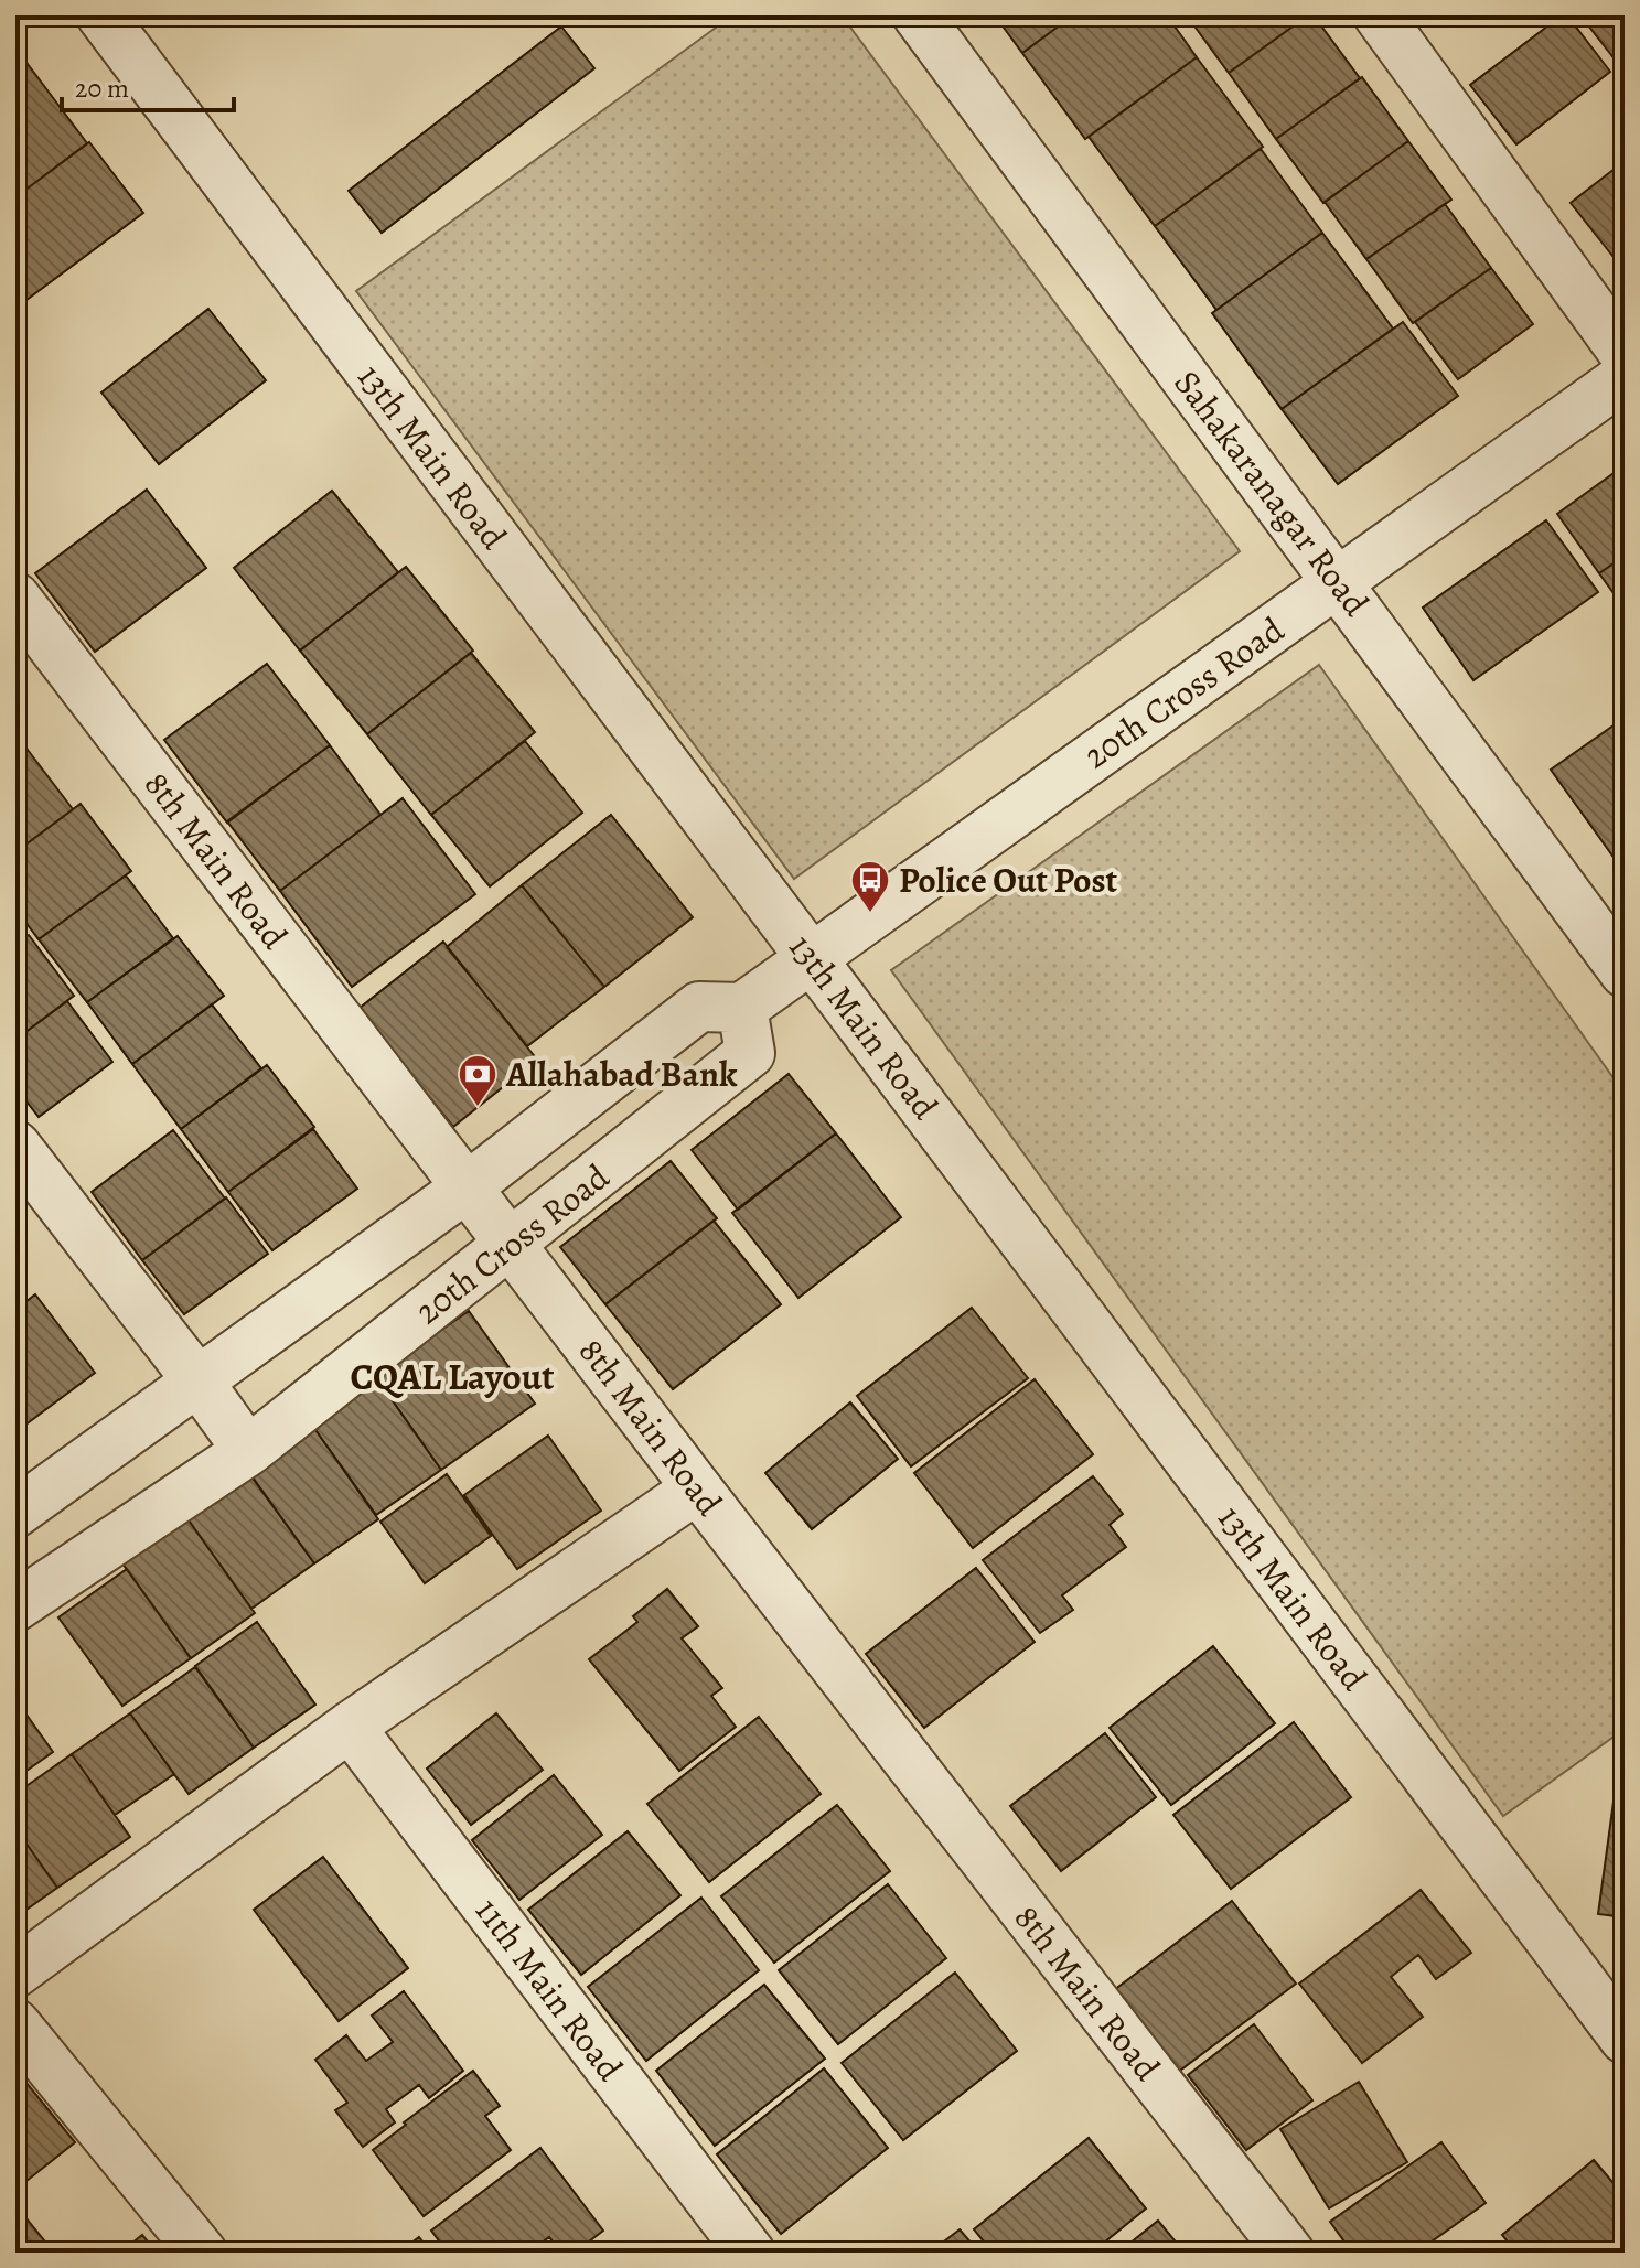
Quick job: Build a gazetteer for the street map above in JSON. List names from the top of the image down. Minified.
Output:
{"streets":{"street":["13th Main Road","Sahakaranagar Road","20th Cross Road","8th Main Road","11th Main Road"]},"crossings":[["13th Main Road","20th Cross Road"],["Sahakaranagar Road","20th Cross Road"],["20th Cross Road","8th Main Road"]],"districts":["CQAL Layout"],"places":{"bus stop":["Police Out Post"],"bank":["Allahabad Bank"]},"scale_bar":"20 m"}
